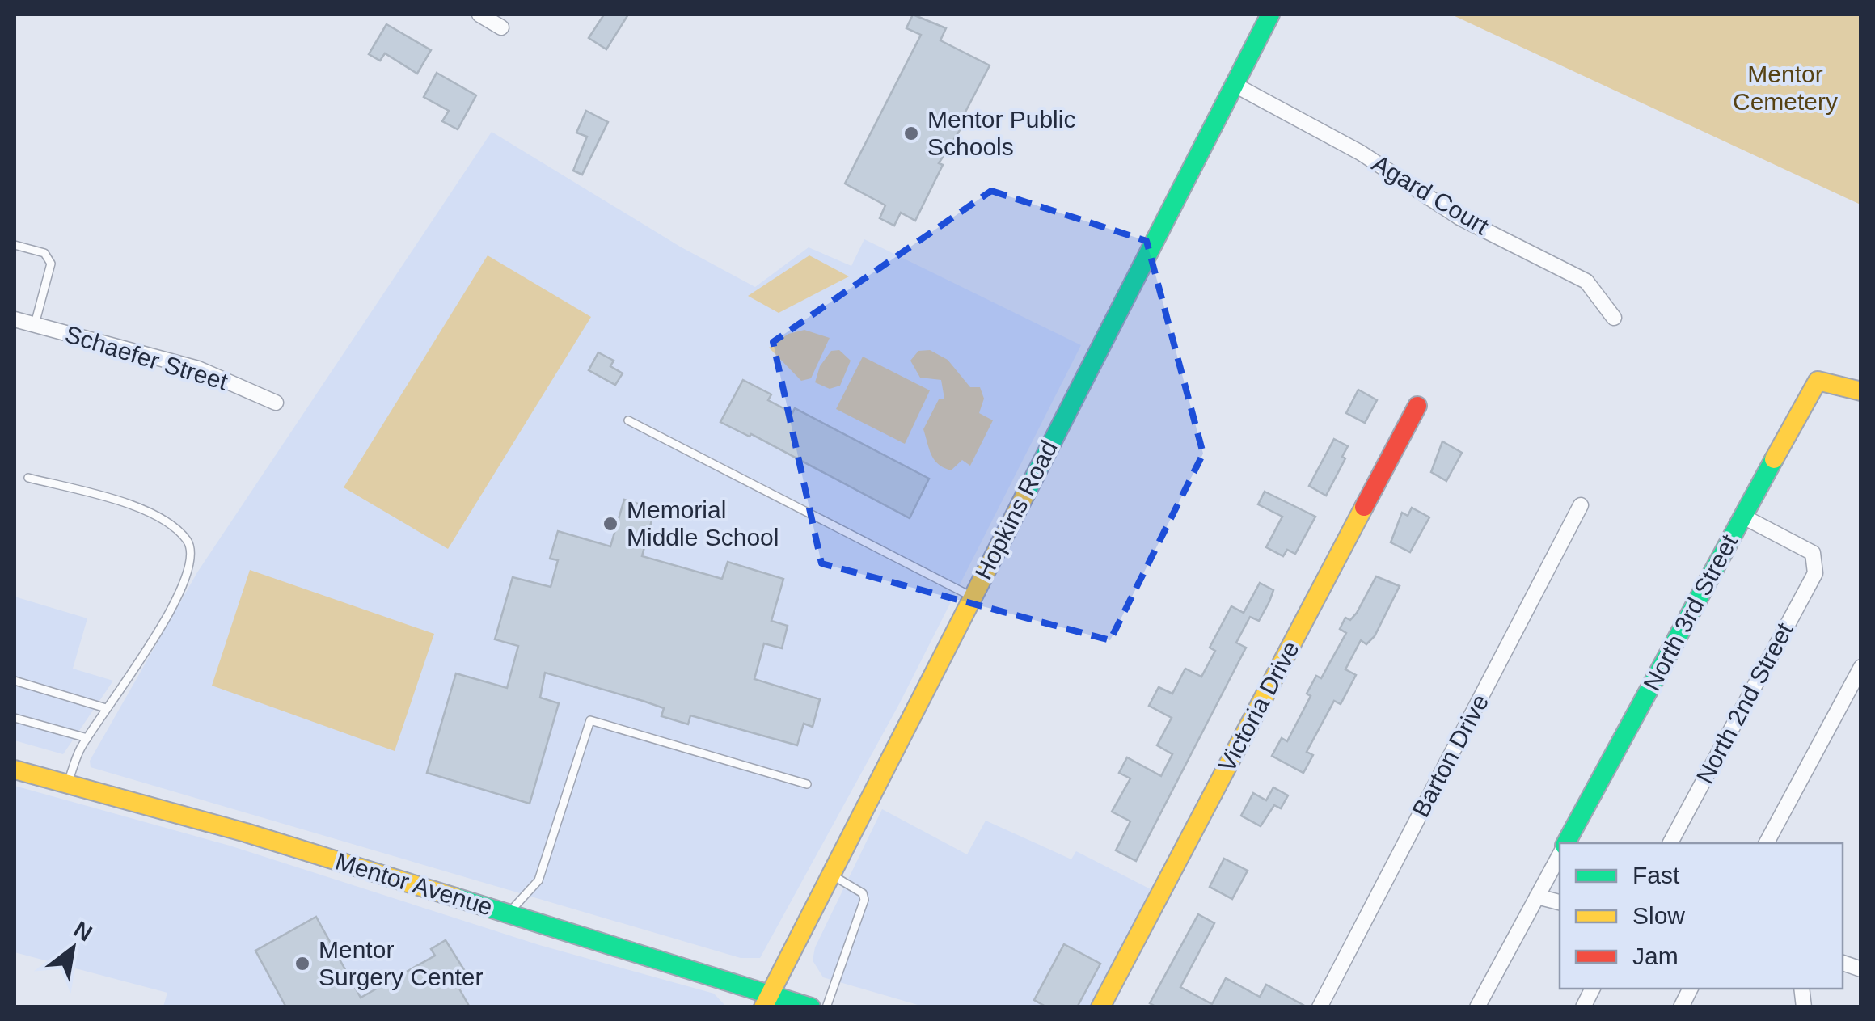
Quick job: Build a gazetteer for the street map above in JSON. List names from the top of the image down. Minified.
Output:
{"streets":{"street":["Agard Court","Schaefer Street","Hopkins Road","North 3rd Street","North 2nd Street","Victoria Drive","Barton Drive","Mentor Avenue"]},"crossings":[["Agard Court","Hopkins Road"],["Hopkins Road","Mentor Avenue"],["North 3rd Street","North 2nd Street"]],"parks":["Mentor Cemetery"],"places":["Mentor Public Schools","Memorial Middle School","Mentor Surgery Center"],"legend":["Fast","Slow","Jam"],"north":"top right"}
